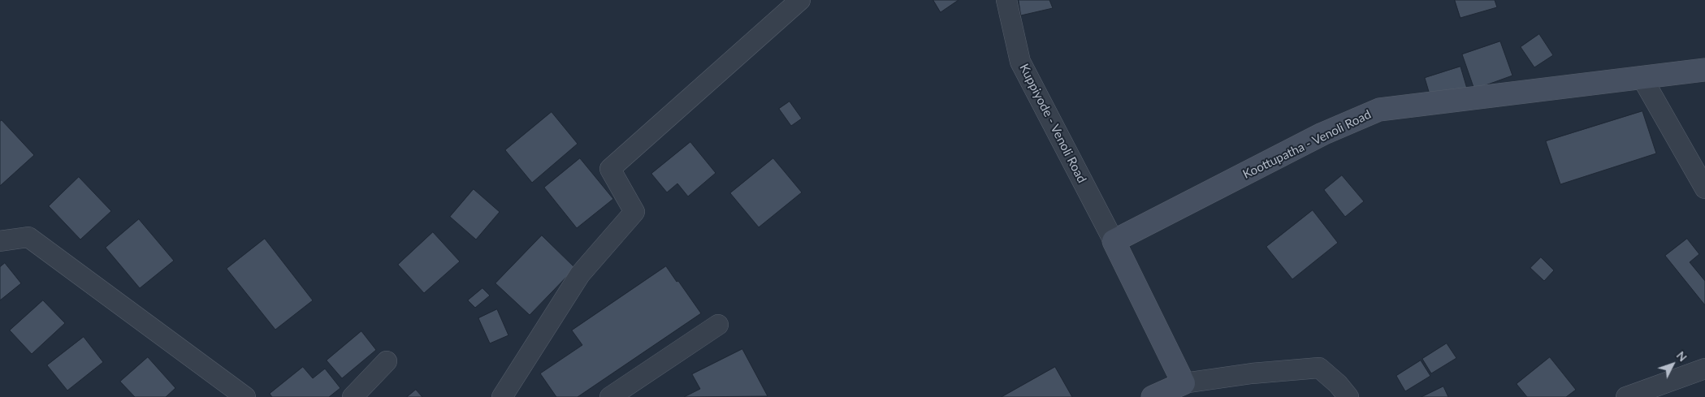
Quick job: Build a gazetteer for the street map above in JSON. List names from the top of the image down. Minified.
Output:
{"streets":{"street":["Kuppiyode - Venoli Road","Koottupatha - Venoli Road"]},"crossings":[["Kuppiyode - Venoli Road","Koottupatha - Venoli Road"]],"north":"top right"}
